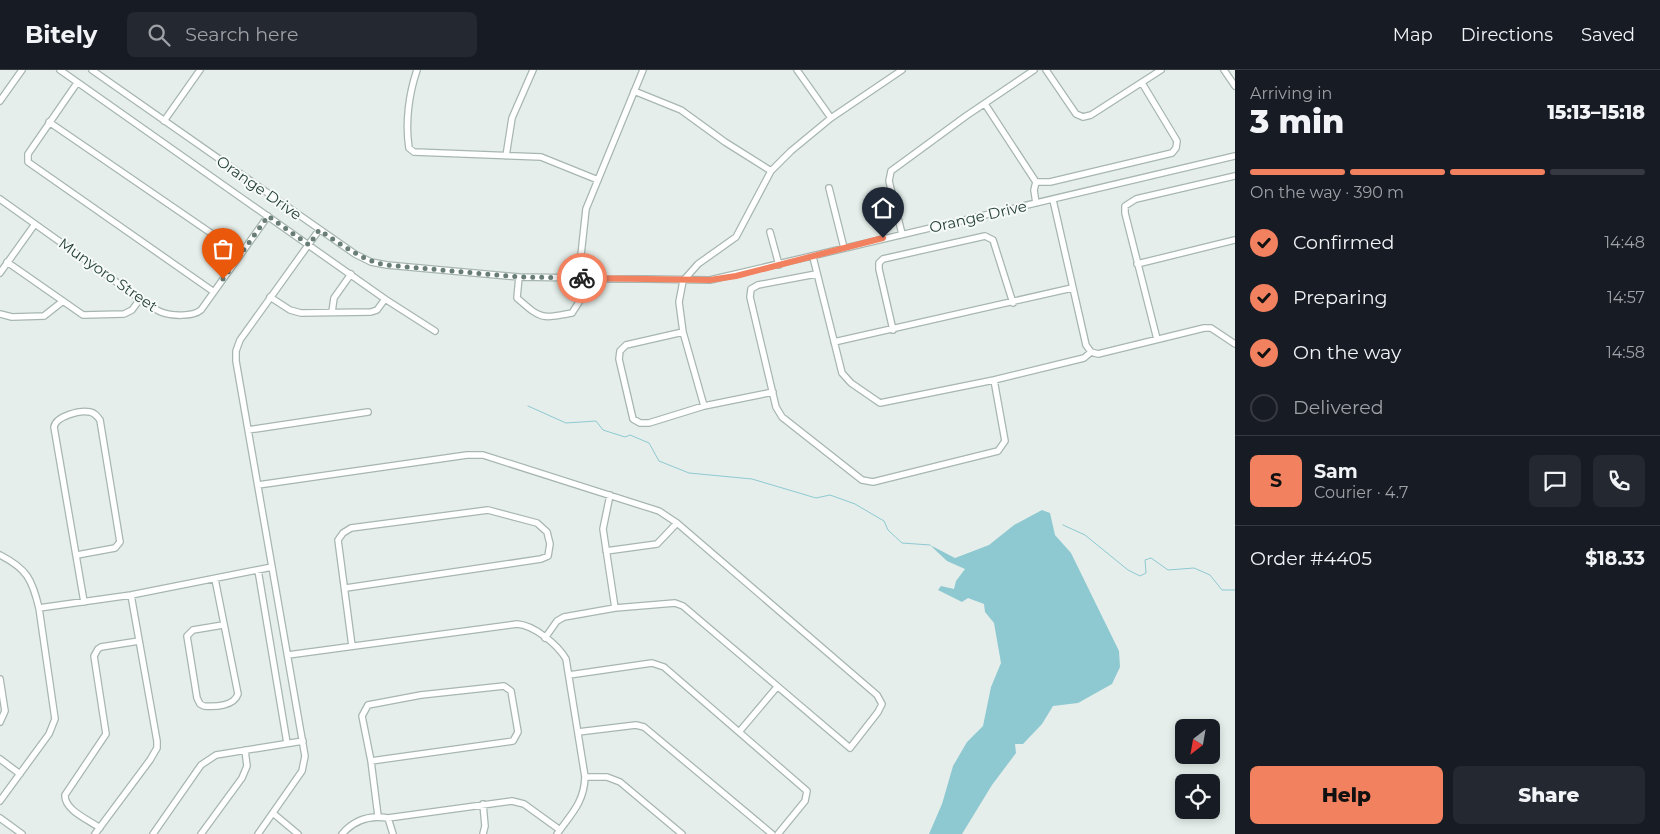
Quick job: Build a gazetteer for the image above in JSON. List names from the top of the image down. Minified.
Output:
{"streets":{"street":["Orange Drive","Munyoro Street"]},"north":"bottom left","page":{"header":"Bitely","search":"Search here","nav":["Map","Directions","Saved"],"heading":["3 min","Arriving in","15:13–15:18"],"panel":["Sam","Courier · 4.7","Order #4405","$18.33"],"bar":"On the way · 390 m","list":[["Confirmed","14:48"],["Preparing","14:57"],["On the way","14:58"],"Delivered"],"round":"S","buttons":["Help","Share"]}}
